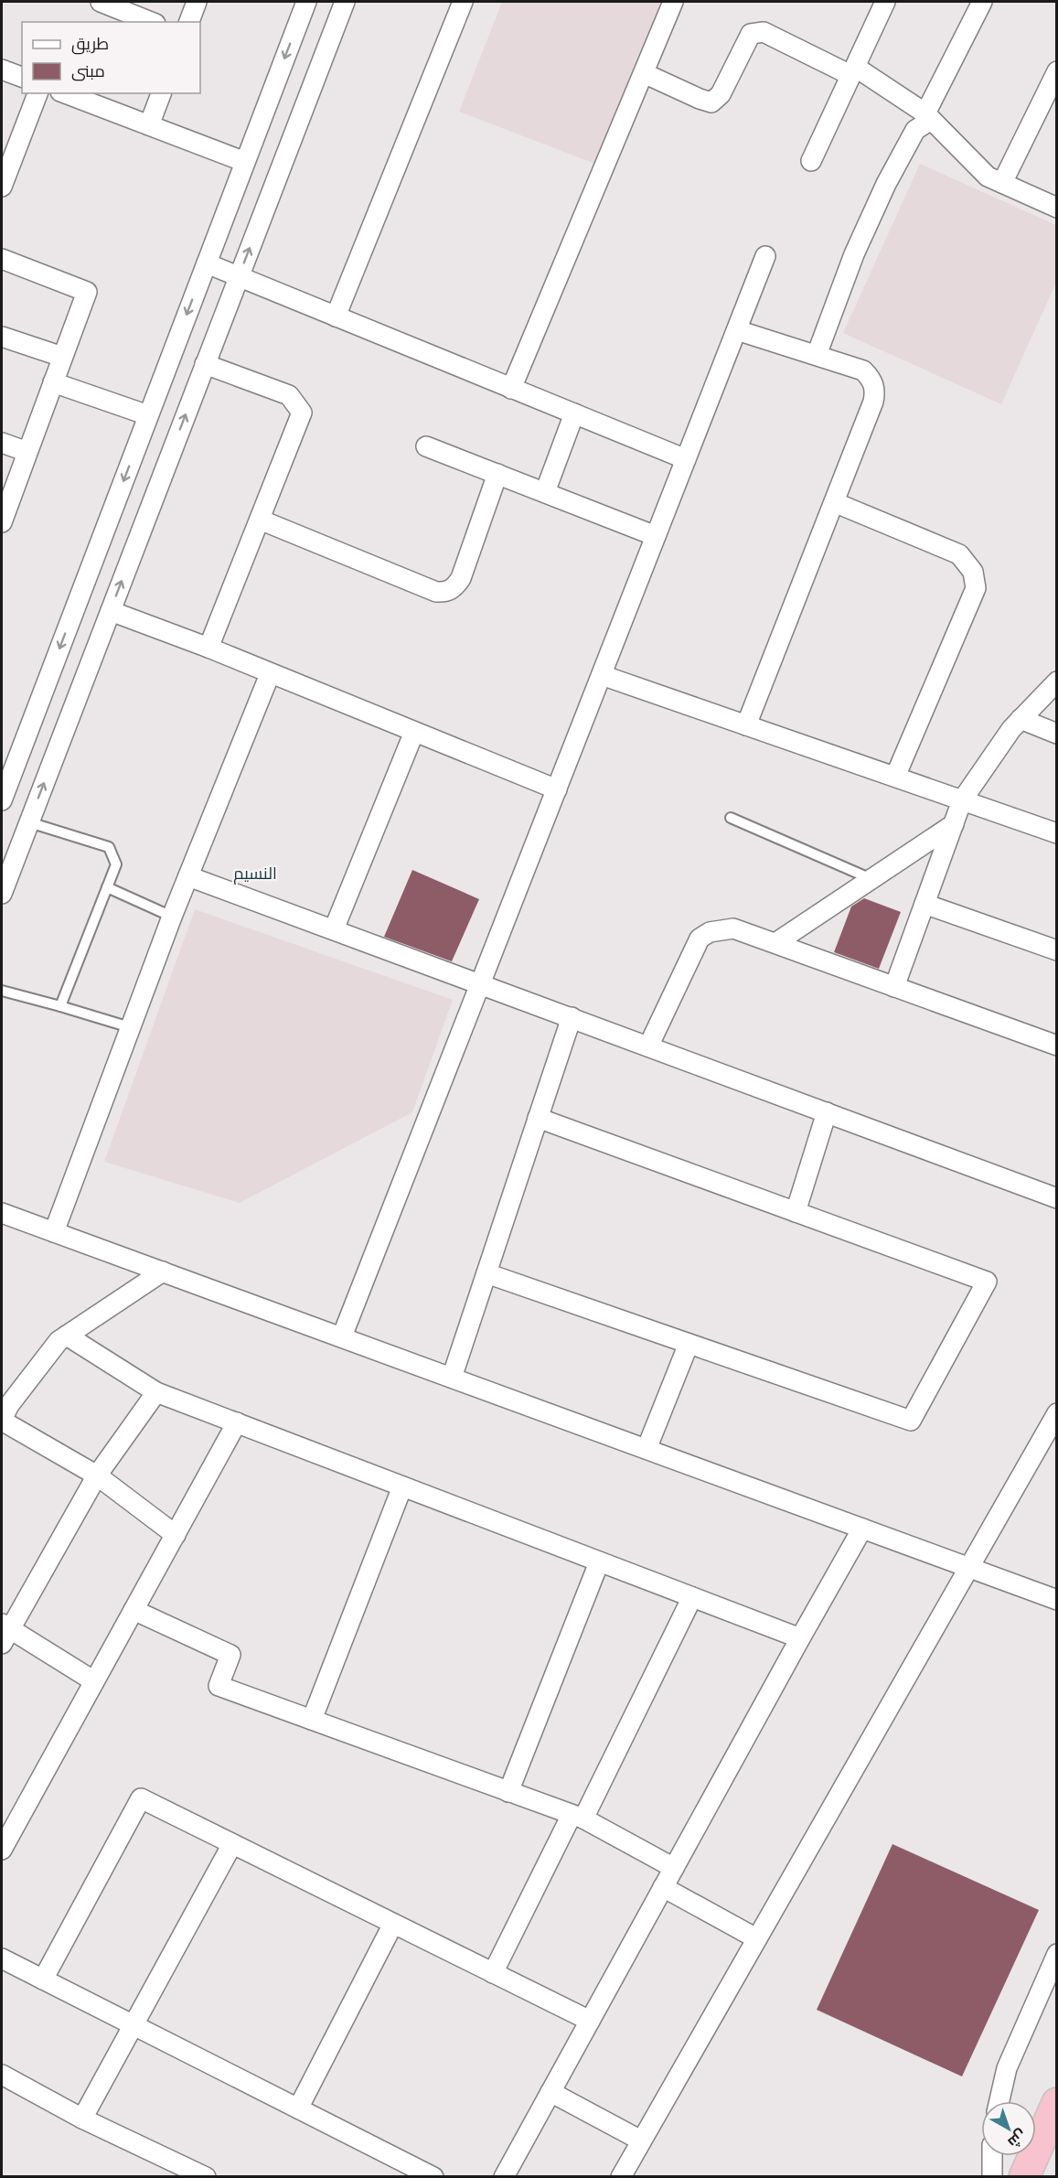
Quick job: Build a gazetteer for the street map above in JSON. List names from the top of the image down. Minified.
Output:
{"districts":["النسيم"],"legend":["طريق","مبنى"],"north":"bottom right"}
